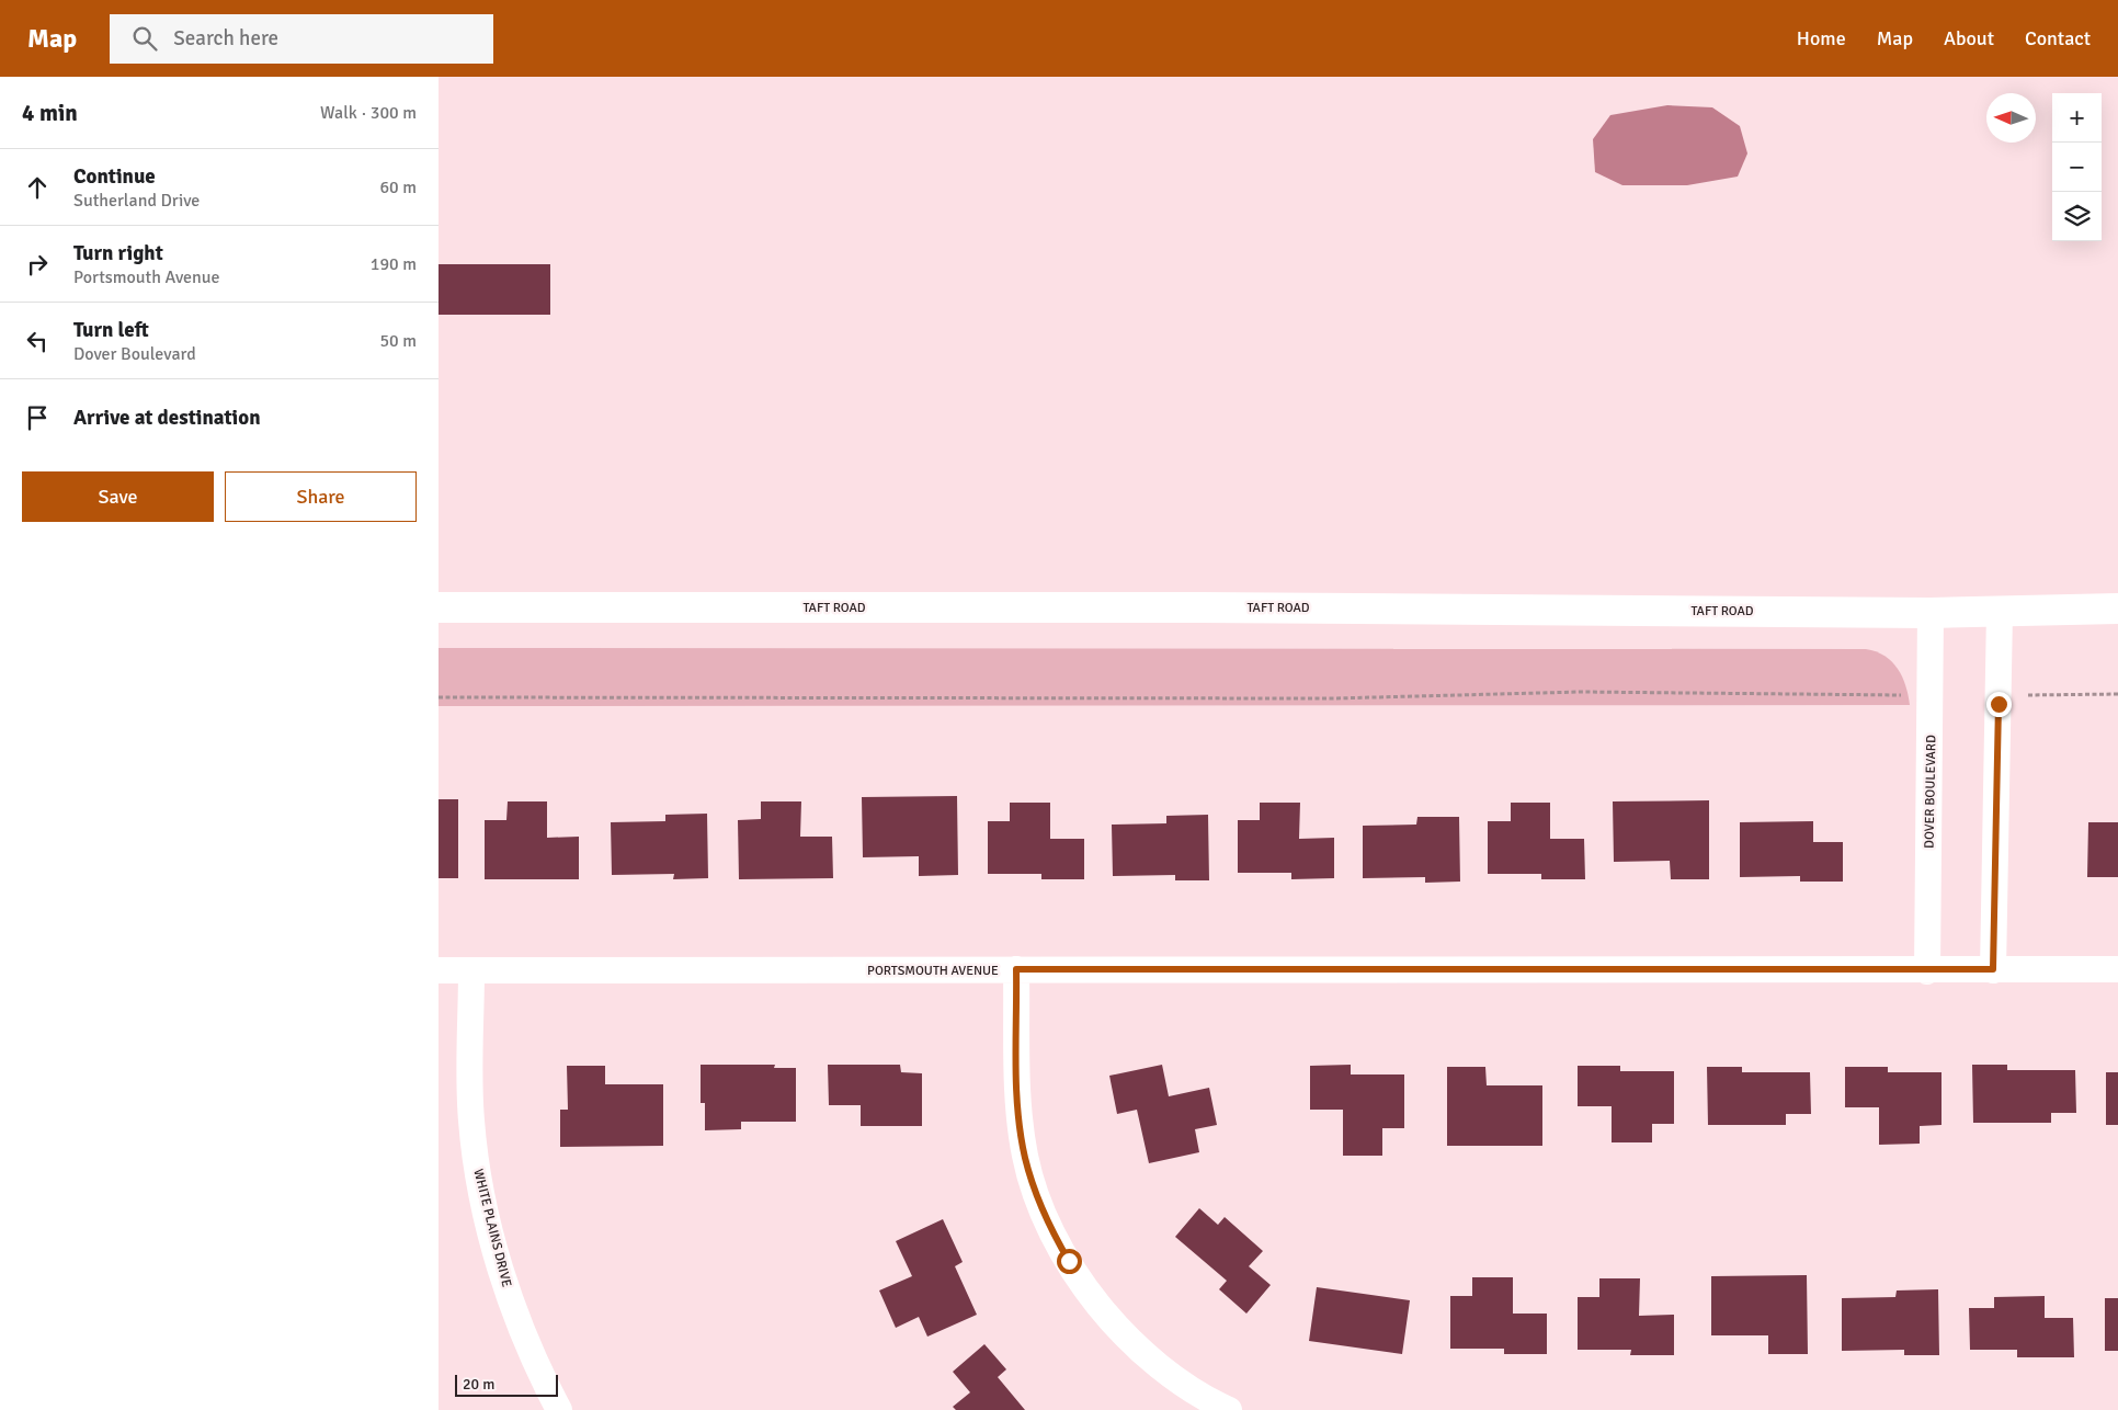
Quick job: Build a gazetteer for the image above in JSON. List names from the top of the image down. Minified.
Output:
{"streets":{"street":["TAFT ROAD","DOVER BOULEVARD","PORTSMOUTH AVENUE","WHITE PLAINS DRIVE"]},"crossings":[["TAFT ROAD","DOVER BOULEVARD"],["DOVER BOULEVARD","PORTSMOUTH AVENUE"],["PORTSMOUTH AVENUE","WHITE PLAINS DRIVE"]],"scale_bar":"20 m","north":"left","page":{"header":"Map","search":"Search here","nav":["Home","Map","About","Contact"],"heading":["4 min","Walk · 300 m"],"map_buttons":["+","−"],"list":[["Continue","Sutherland Drive","60 m"],["Turn right","Portsmouth Avenue","190 m"],["Turn left","Dover Boulevard","50 m"],"Arrive at destination"],"buttons":["Save","Share"],"scale":"20 m"}}
